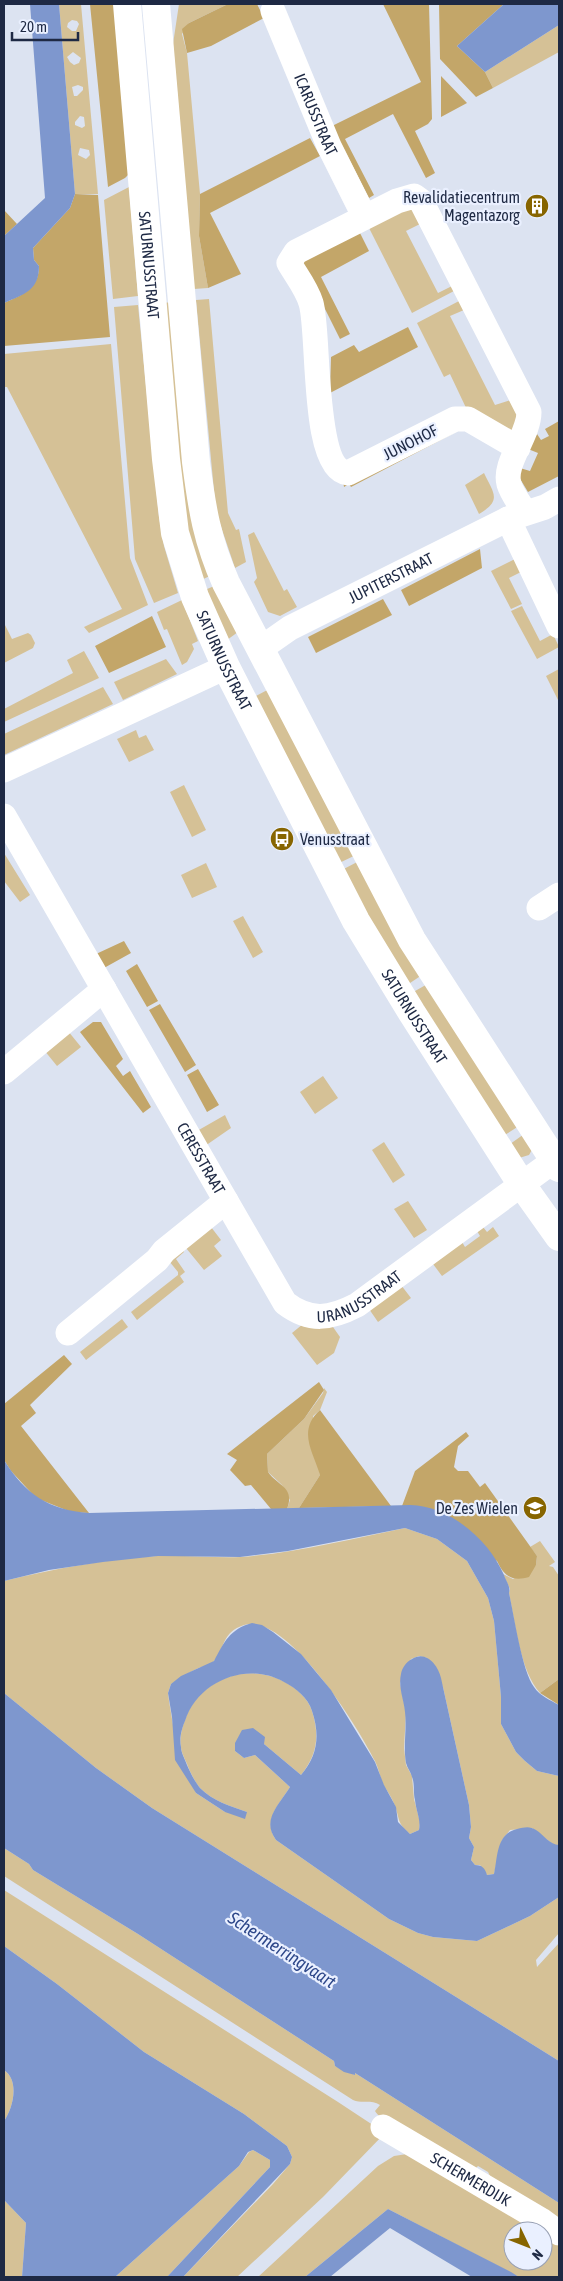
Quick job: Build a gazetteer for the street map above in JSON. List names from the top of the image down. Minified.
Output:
{"streets":{"street":["ICARUSSTRAAT","SATURNUSSTRAAT","JUNOHOF","JUPITERSTRAAT","CERESSTRAAT","URANUSSTRAAT","SCHERMERDIJK"]},"crossings":[["ICARUSSTRAAT","JUNOHOF"],["SATURNUSSTRAAT","JUPITERSTRAAT"],["SATURNUSSTRAAT","URANUSSTRAAT"],["CERESSTRAAT","URANUSSTRAAT"]],"water":["Schermerringvaart"],"places":{"building":["Revalidatiecentrum Magentazorg"],"bus stop":["Venusstraat"],"school or university":["De Zes Wielen"]},"scale_bar":"20 m","north":"bottom right"}
